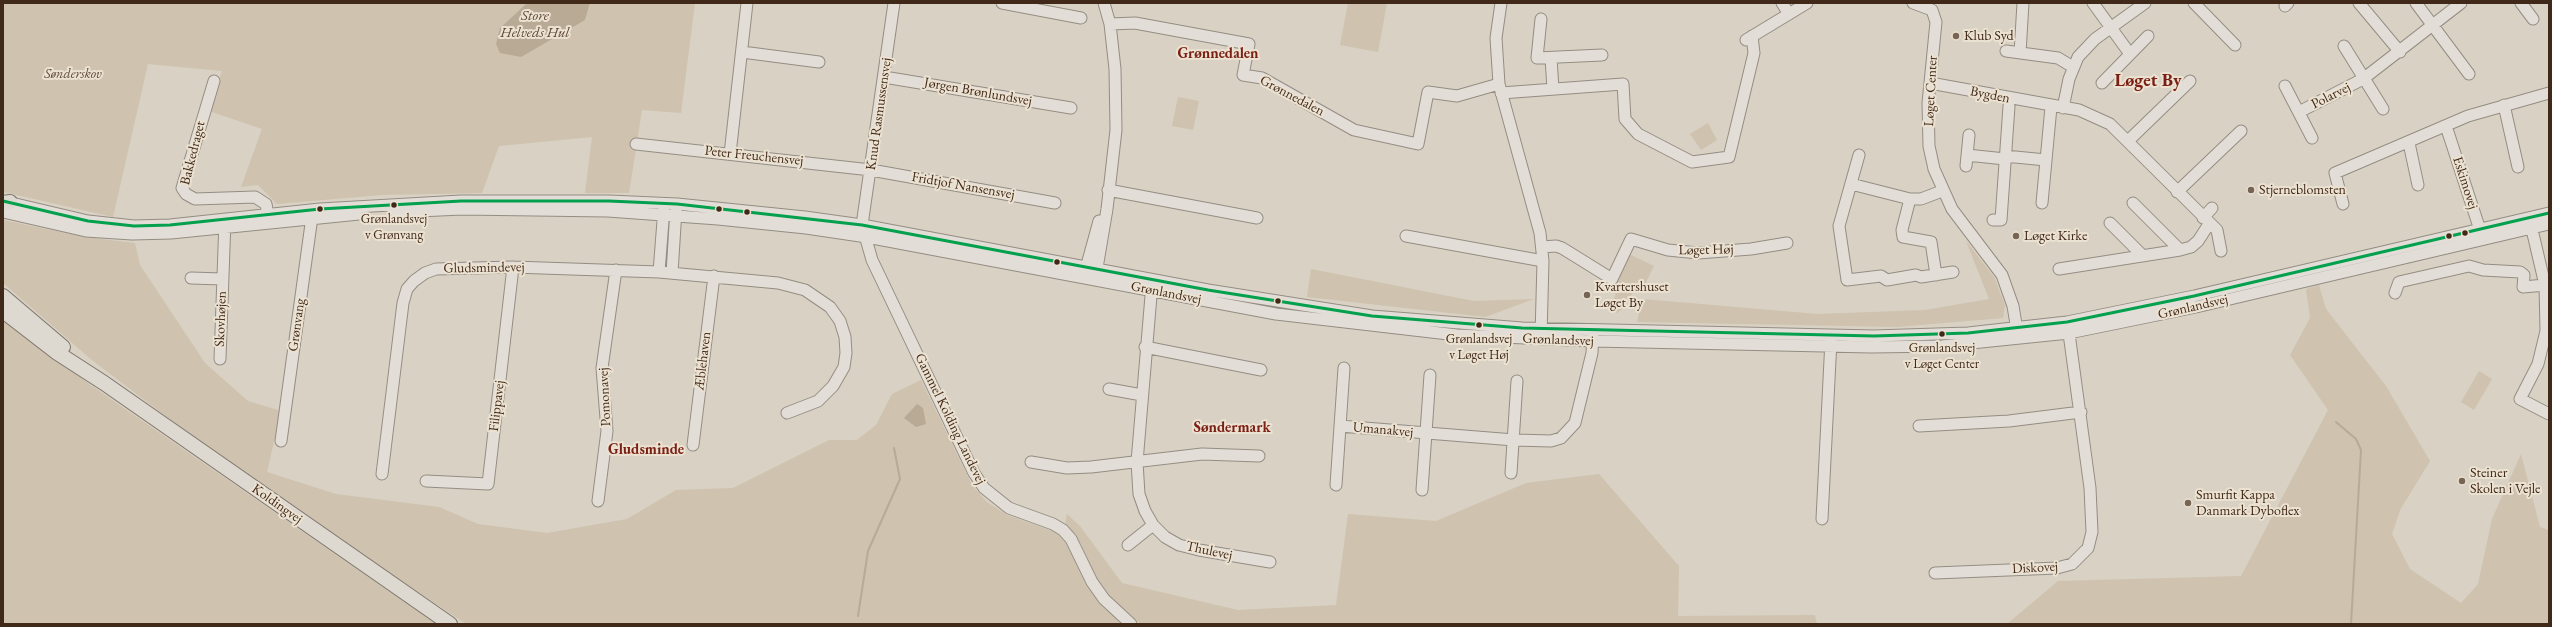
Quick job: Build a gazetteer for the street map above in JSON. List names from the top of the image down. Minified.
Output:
{"streets":{"main road":["Koldingvej"],"street":["Løget Center","Jørgen Brønlundsvej","Bygden","Grønnedalen","Polarvej","Knud Rasmussensvej","Bakkedraget","Peter Freuchensvej","Eskimovej","Fridtjof Nansensvej","Løget Høj","Gludsmindevej","Grønlandsvej","Skovhøjen","Grønvang","Æblehaven","Pomonavej","Filippavej","Gammel Kolding Landevej","Umanakvej","Thulevej","Diskovej"]},"crossings":[["Løget Center","Bygden"],["Løget Center","Grønlandsvej"],["Jørgen Brønlundsvej","Knud Rasmussensvej"],["Knud Rasmussensvej","Peter Freuchensvej"],["Knud Rasmussensvej","Fridtjof Nansensvej"],["Knud Rasmussensvej","Grønlandsvej"],["Knud Rasmussensvej","Gammel Kolding Landevej"],["Bakkedraget","Grønlandsvej"],["Peter Freuchensvej","Fridtjof Nansensvej"],["Eskimovej","Grønlandsvej"],["Gludsmindevej","Æblehaven"],["Gludsmindevej","Pomonavej"],["Gludsmindevej","Filippavej"],["Grønlandsvej","Skovhøjen"],["Grønlandsvej","Grønvang"],["Grønlandsvej","Gammel Kolding Landevej"],["Grønlandsvej","Umanakvej"],["Grønlandsvej","Thulevej"],["Grønlandsvej","Diskovej"]],"districts":["Grønnedalen","Løget By","Søndermark","Gludsminde"],"water":["Store Helveds Hul"],"parks":["Sønderskov"],"places":["Klub Syd","Stjerneblomsten","Grønlandsvej v Grønvang","Løget Kirke","Kvartershuset Løget By","Grønlandsvej v Løget Høj","Grønlandsvej v Løget Center","Steiner Skolen i Vejle","Smurfit Kappa Danmark Dyboflex"]}
